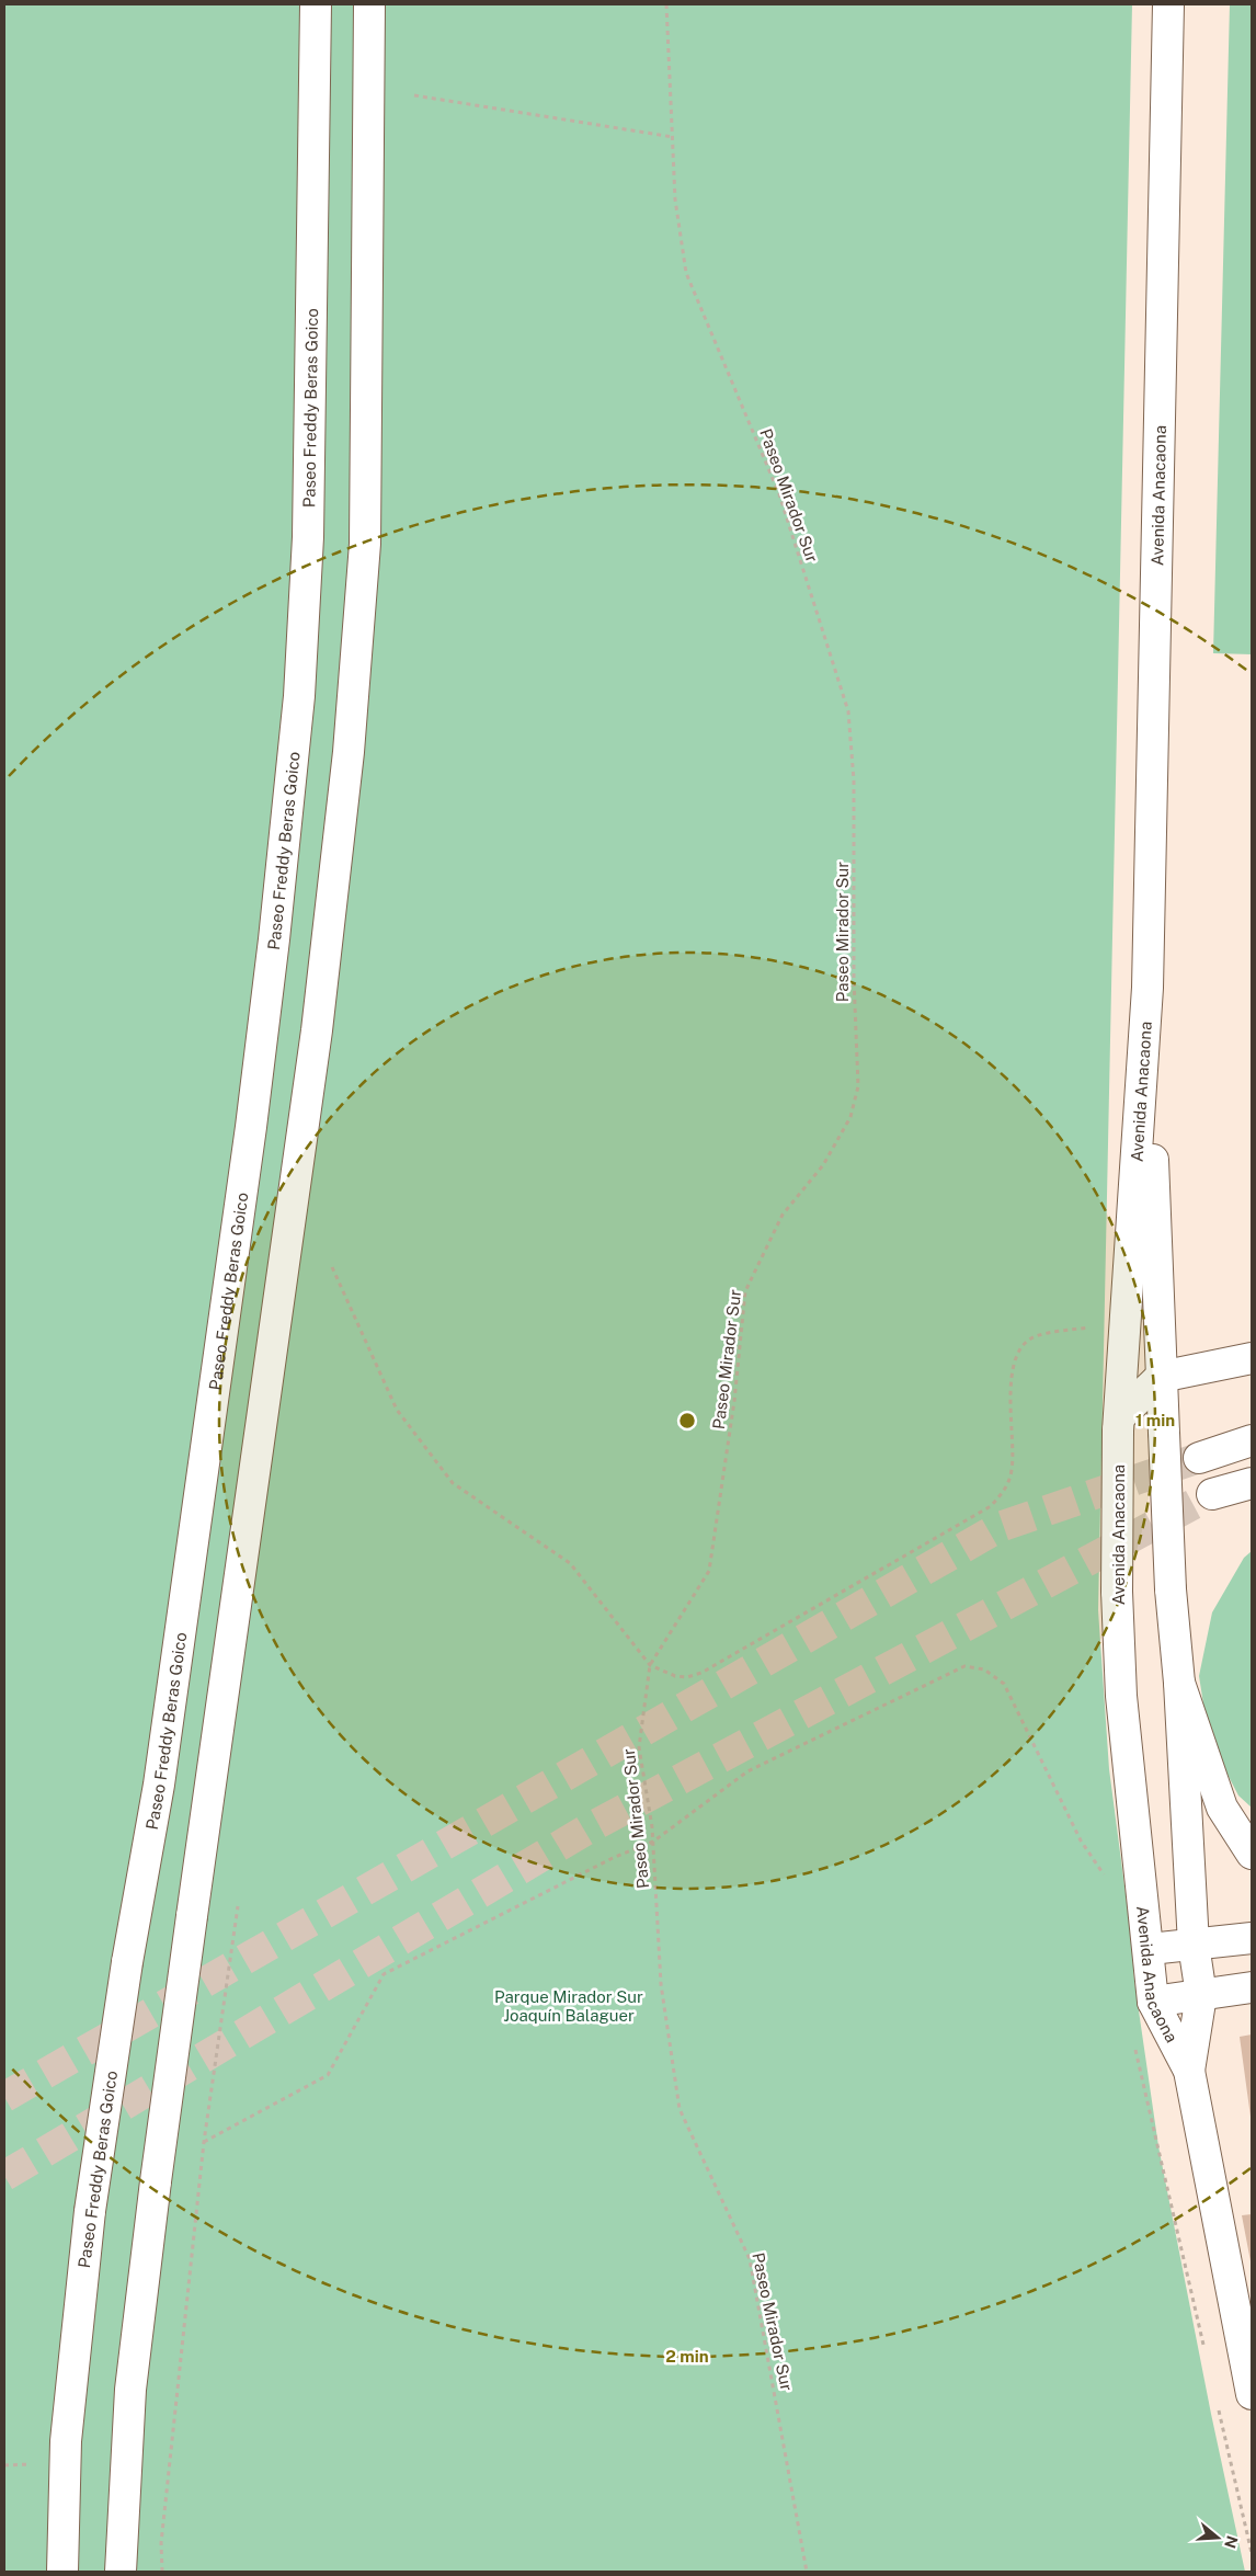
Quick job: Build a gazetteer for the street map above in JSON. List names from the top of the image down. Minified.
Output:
{"streets":{"street":["Paseo Freddy Beras Goico","Avenida Anacaona"],"path":["Paseo Mirador Sur"]},"parks":["Parque Mirador Sur Joaquín Balaguer"],"north":"right","rings":["1 min","2 min"]}
